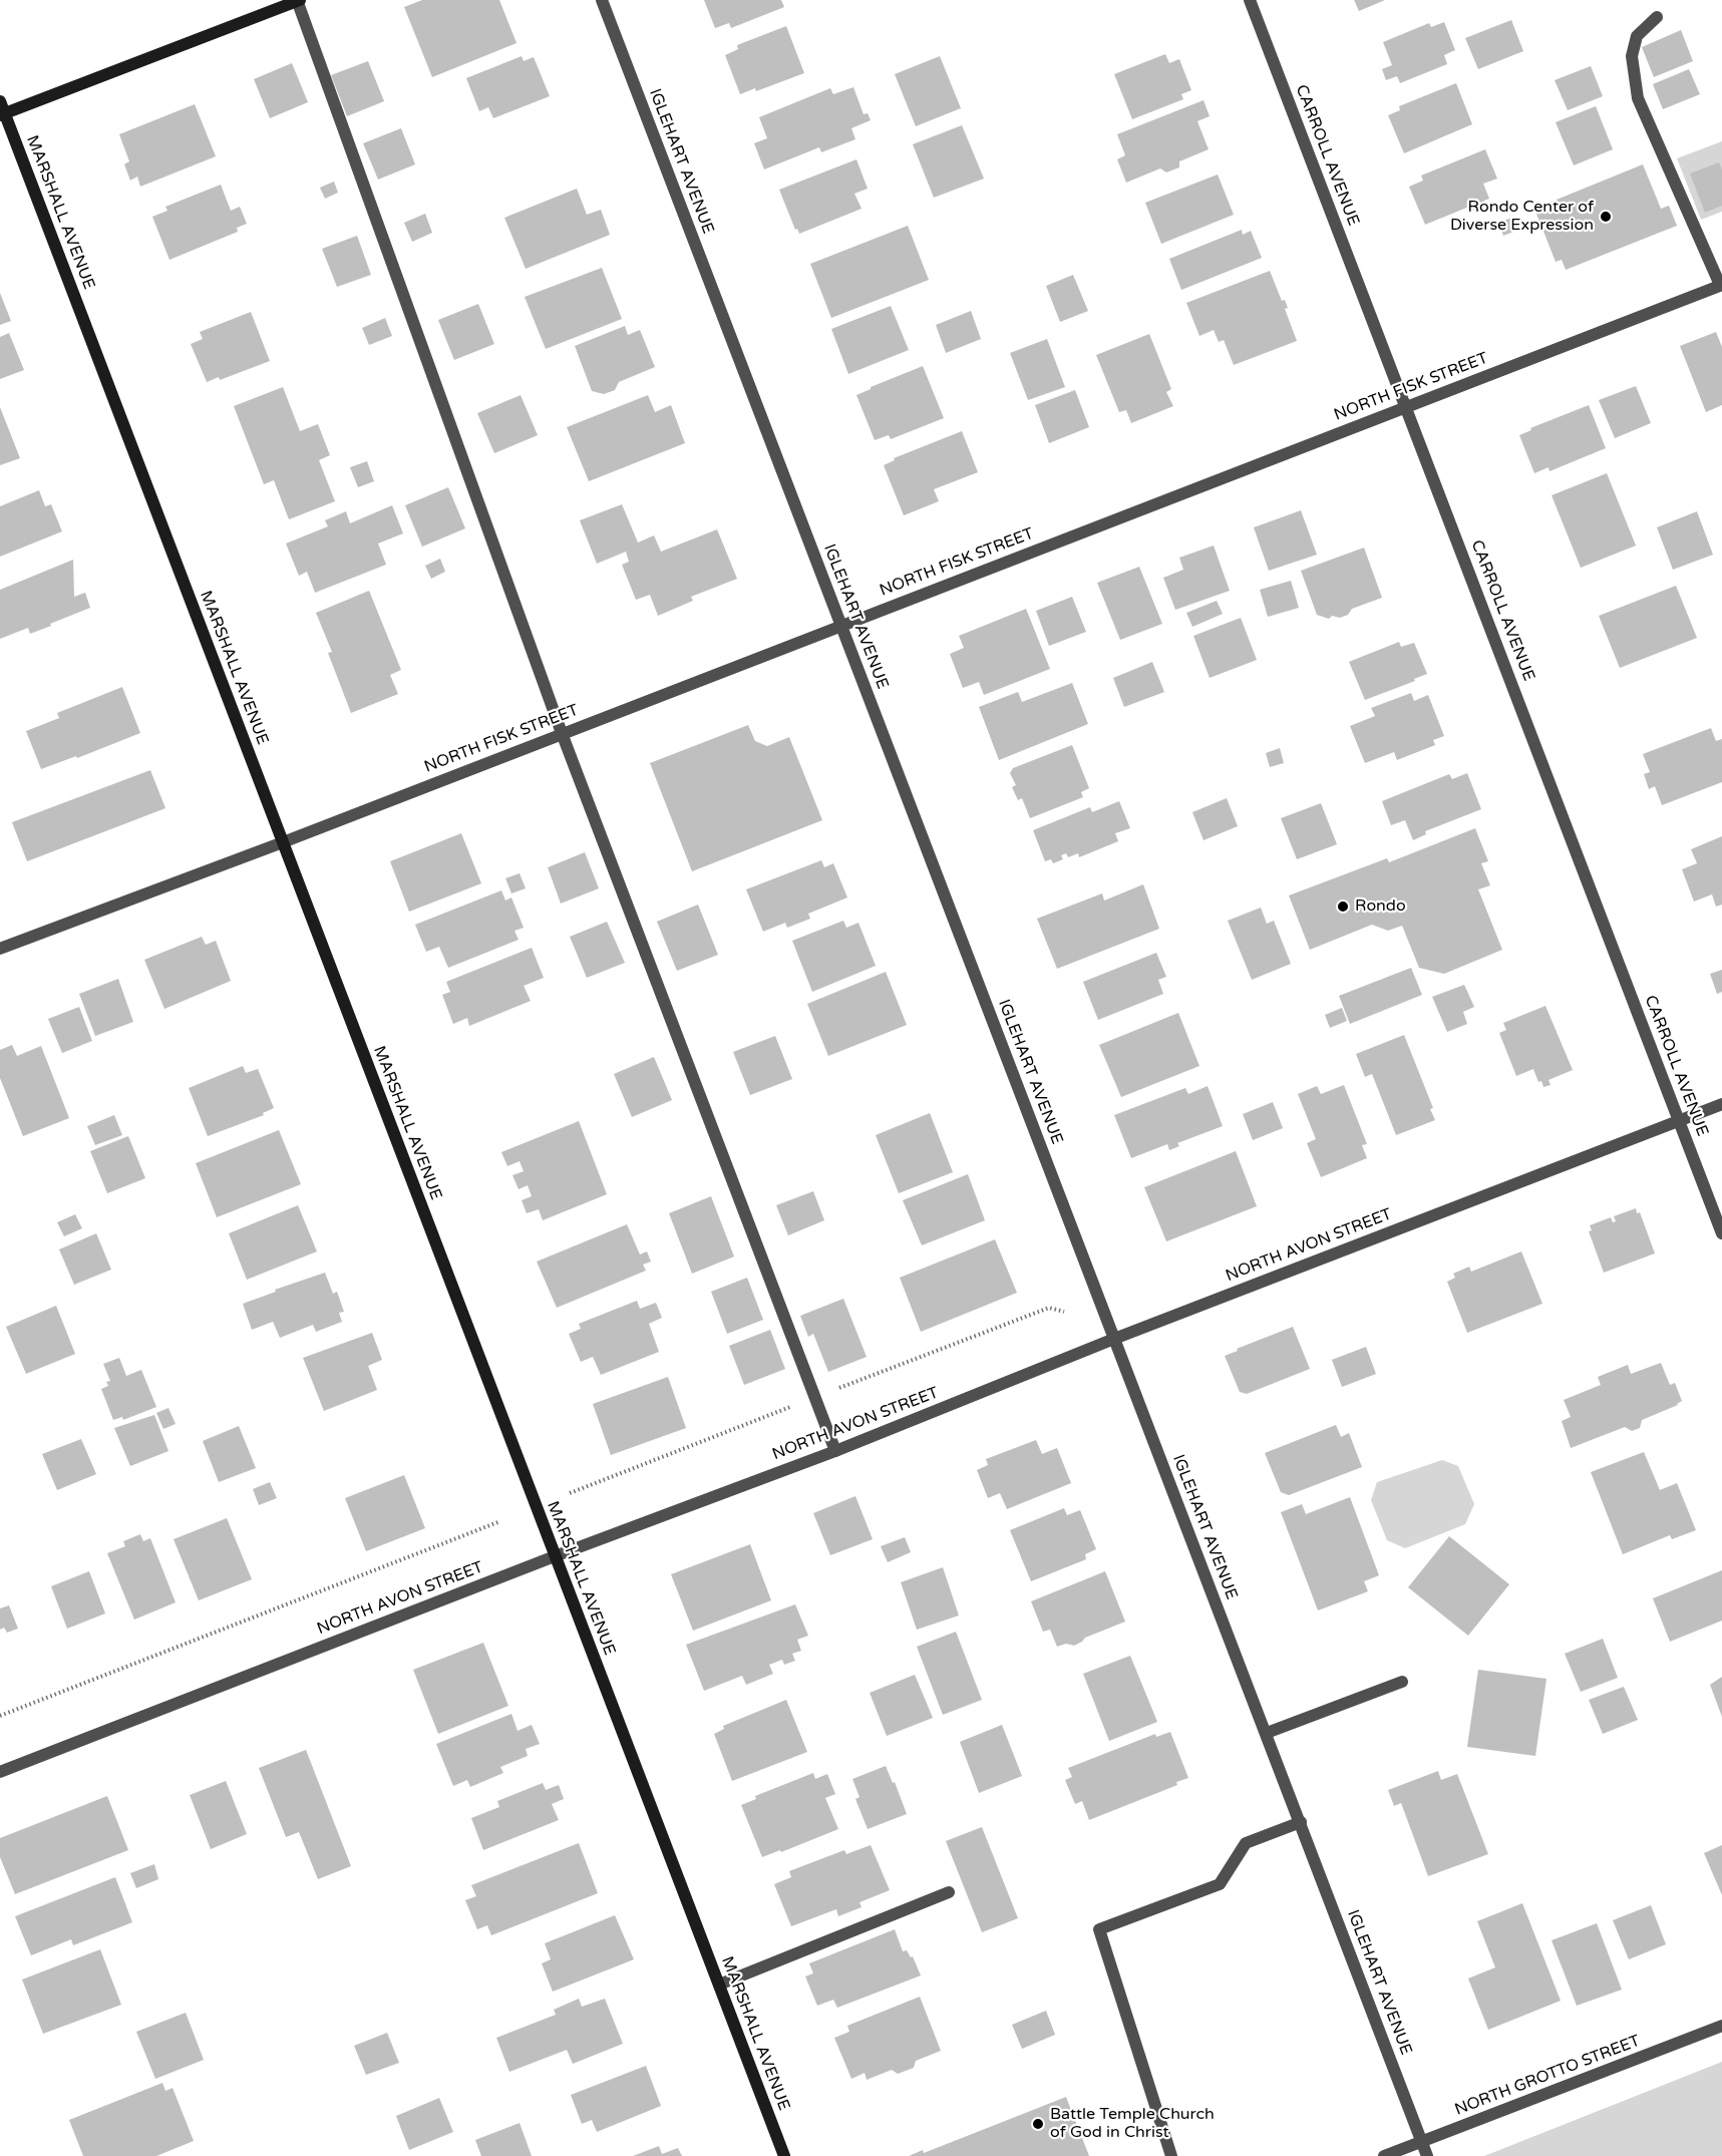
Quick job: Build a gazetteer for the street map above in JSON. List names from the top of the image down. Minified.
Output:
{"streets":{"street":["CARROLL AVENUE","IGLEHART AVENUE","MARSHALL AVENUE","NORTH FISK STREET","NORTH AVON STREET","NORTH GROTTO STREET"]},"crossings":[["CARROLL AVENUE","NORTH FISK STREET"],["CARROLL AVENUE","NORTH AVON STREET"],["IGLEHART AVENUE","NORTH FISK STREET"],["IGLEHART AVENUE","NORTH AVON STREET"],["IGLEHART AVENUE","NORTH GROTTO STREET"],["MARSHALL AVENUE","NORTH FISK STREET"],["MARSHALL AVENUE","NORTH AVON STREET"]],"places":["Rondo Center of Diverse Expression","Rondo","Battle Temple Church of God in Christ"]}
